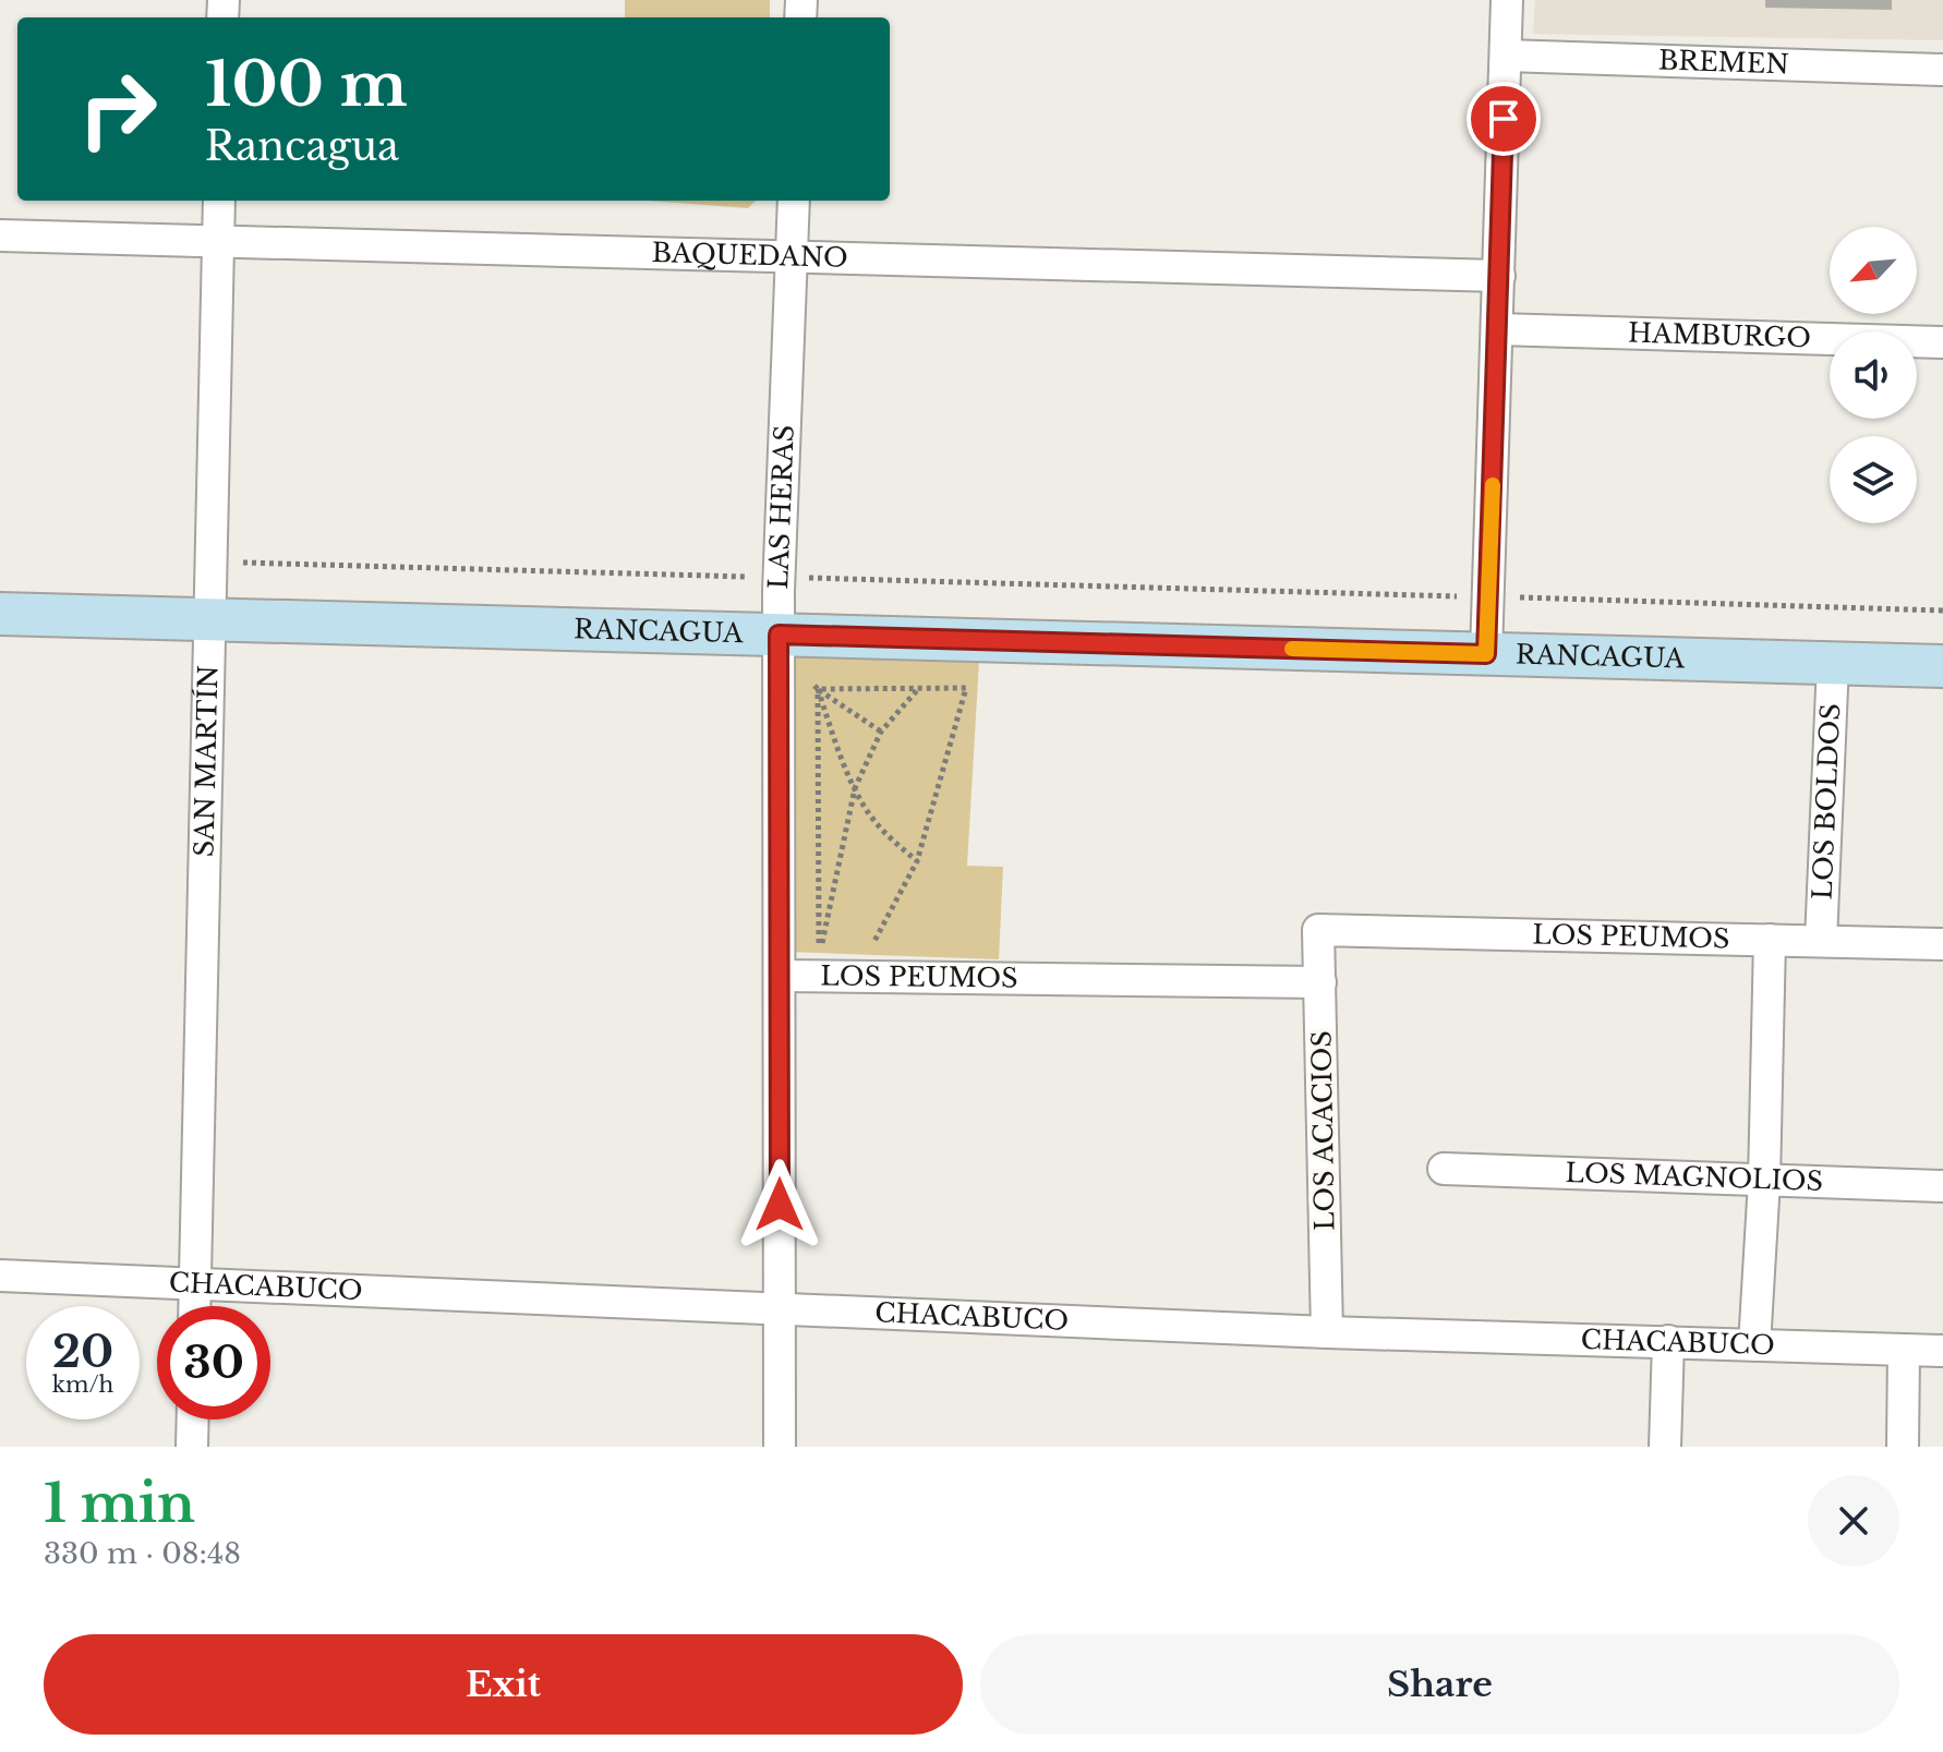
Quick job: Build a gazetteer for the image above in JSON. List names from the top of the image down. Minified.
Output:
{"streets":{"main road":["RANCAGUA"],"street":["BREMEN","BAQUEDANO","HAMBURGO","LAS HERAS","SAN MARTÍN","LOS BOLDOS","LOS PEUMOS","LOS ACACIOS","LOS MAGNOLIOS","CHACABUCO"]},"crossings":[["BAQUEDANO","LAS HERAS"],["BAQUEDANO","SAN MARTÍN"],["LAS HERAS","RANCAGUA"],["LAS HERAS","LOS PEUMOS"],["LAS HERAS","CHACABUCO"],["RANCAGUA","SAN MARTÍN"],["RANCAGUA","LOS BOLDOS"],["SAN MARTÍN","CHACABUCO"],["LOS BOLDOS","LOS PEUMOS"],["LOS PEUMOS","LOS ACACIOS"],["LOS ACACIOS","CHACABUCO"]],"north":"bottom left","page":{"turn":["100 m","Rancagua"],"speed":"20 km/h","limit":"30","heading":["1 min","330 m · 08:48"],"buttons":["Exit","Share"]}}
